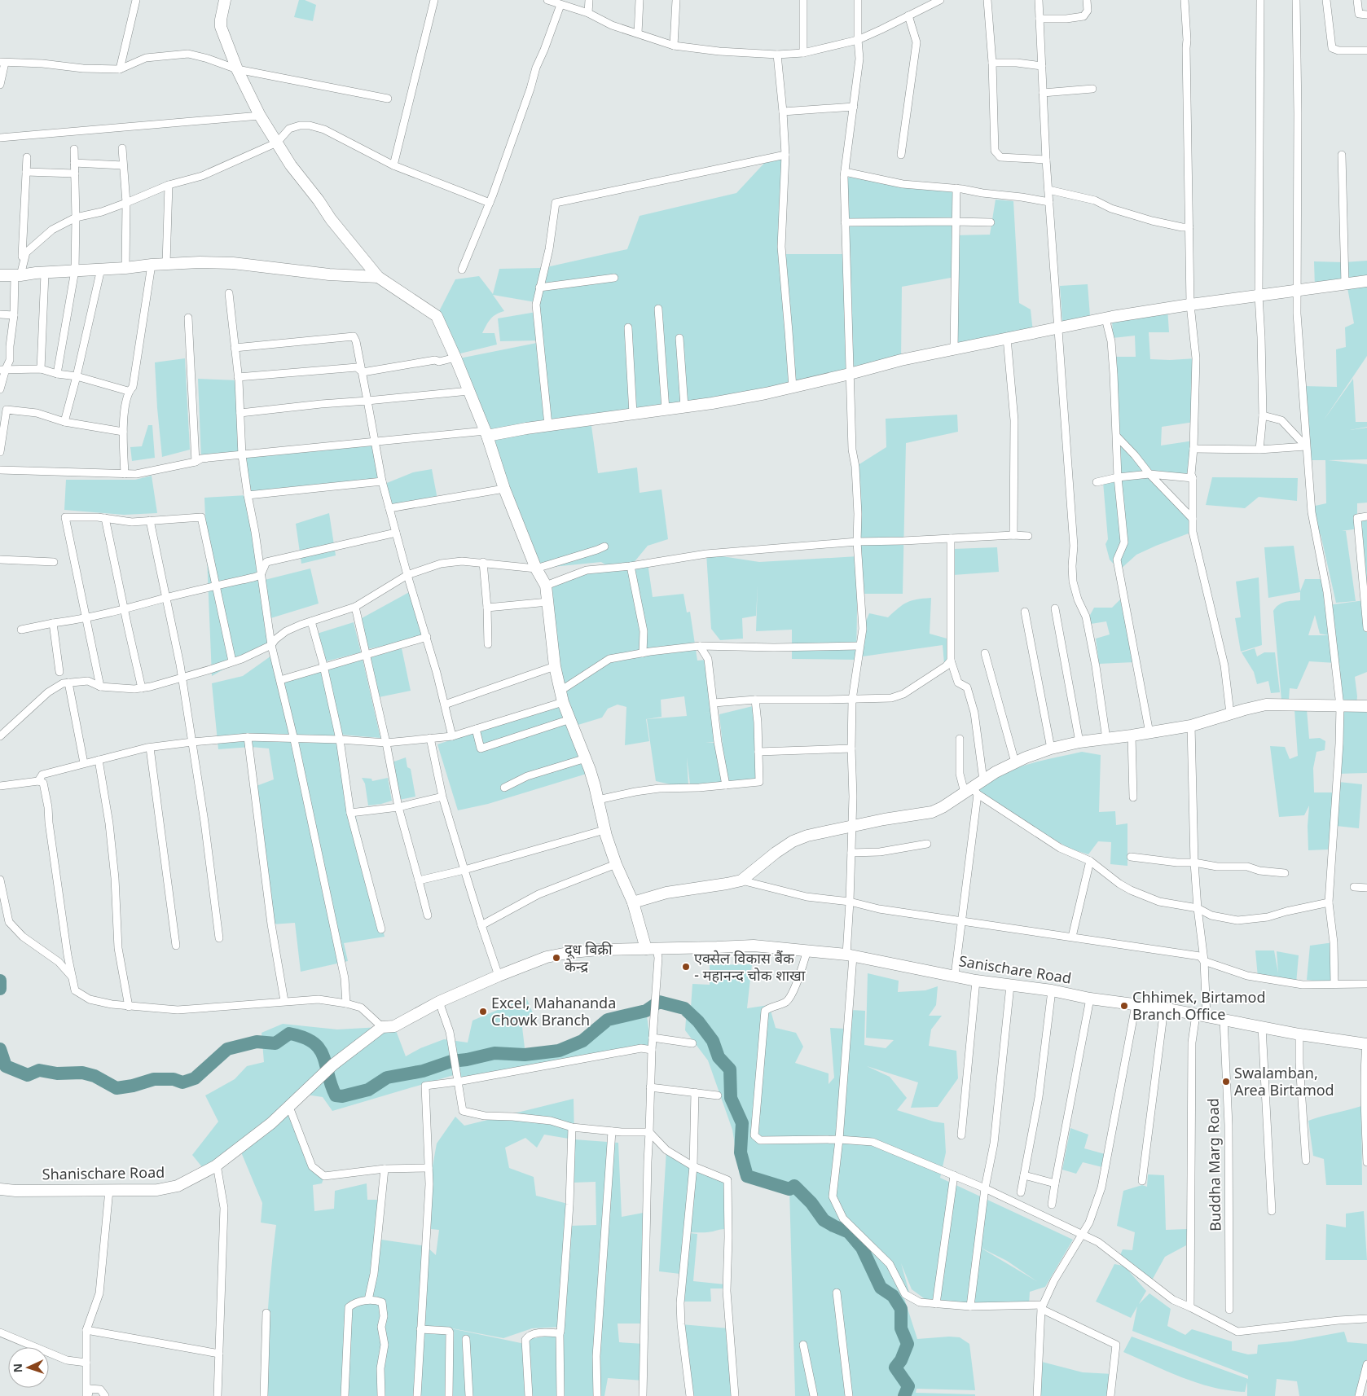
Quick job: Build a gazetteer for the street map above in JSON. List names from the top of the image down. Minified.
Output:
{"streets":{"street":["Sanischare Road","Buddha Marg Road","Shanischare Road"]},"crossings":[["Sanischare Road","Buddha Marg Road"],["Sanischare Road","Shanischare Road"]],"places":["दूध बिक्री केन्द्र","एक्सेल विकास बैंक - महानन्द चोक शाखा","Chhimek, Birtamod Branch Office","Excel, Mahananda Chowk Branch","Swalamban, Area Birtamod"],"north":"left"}
